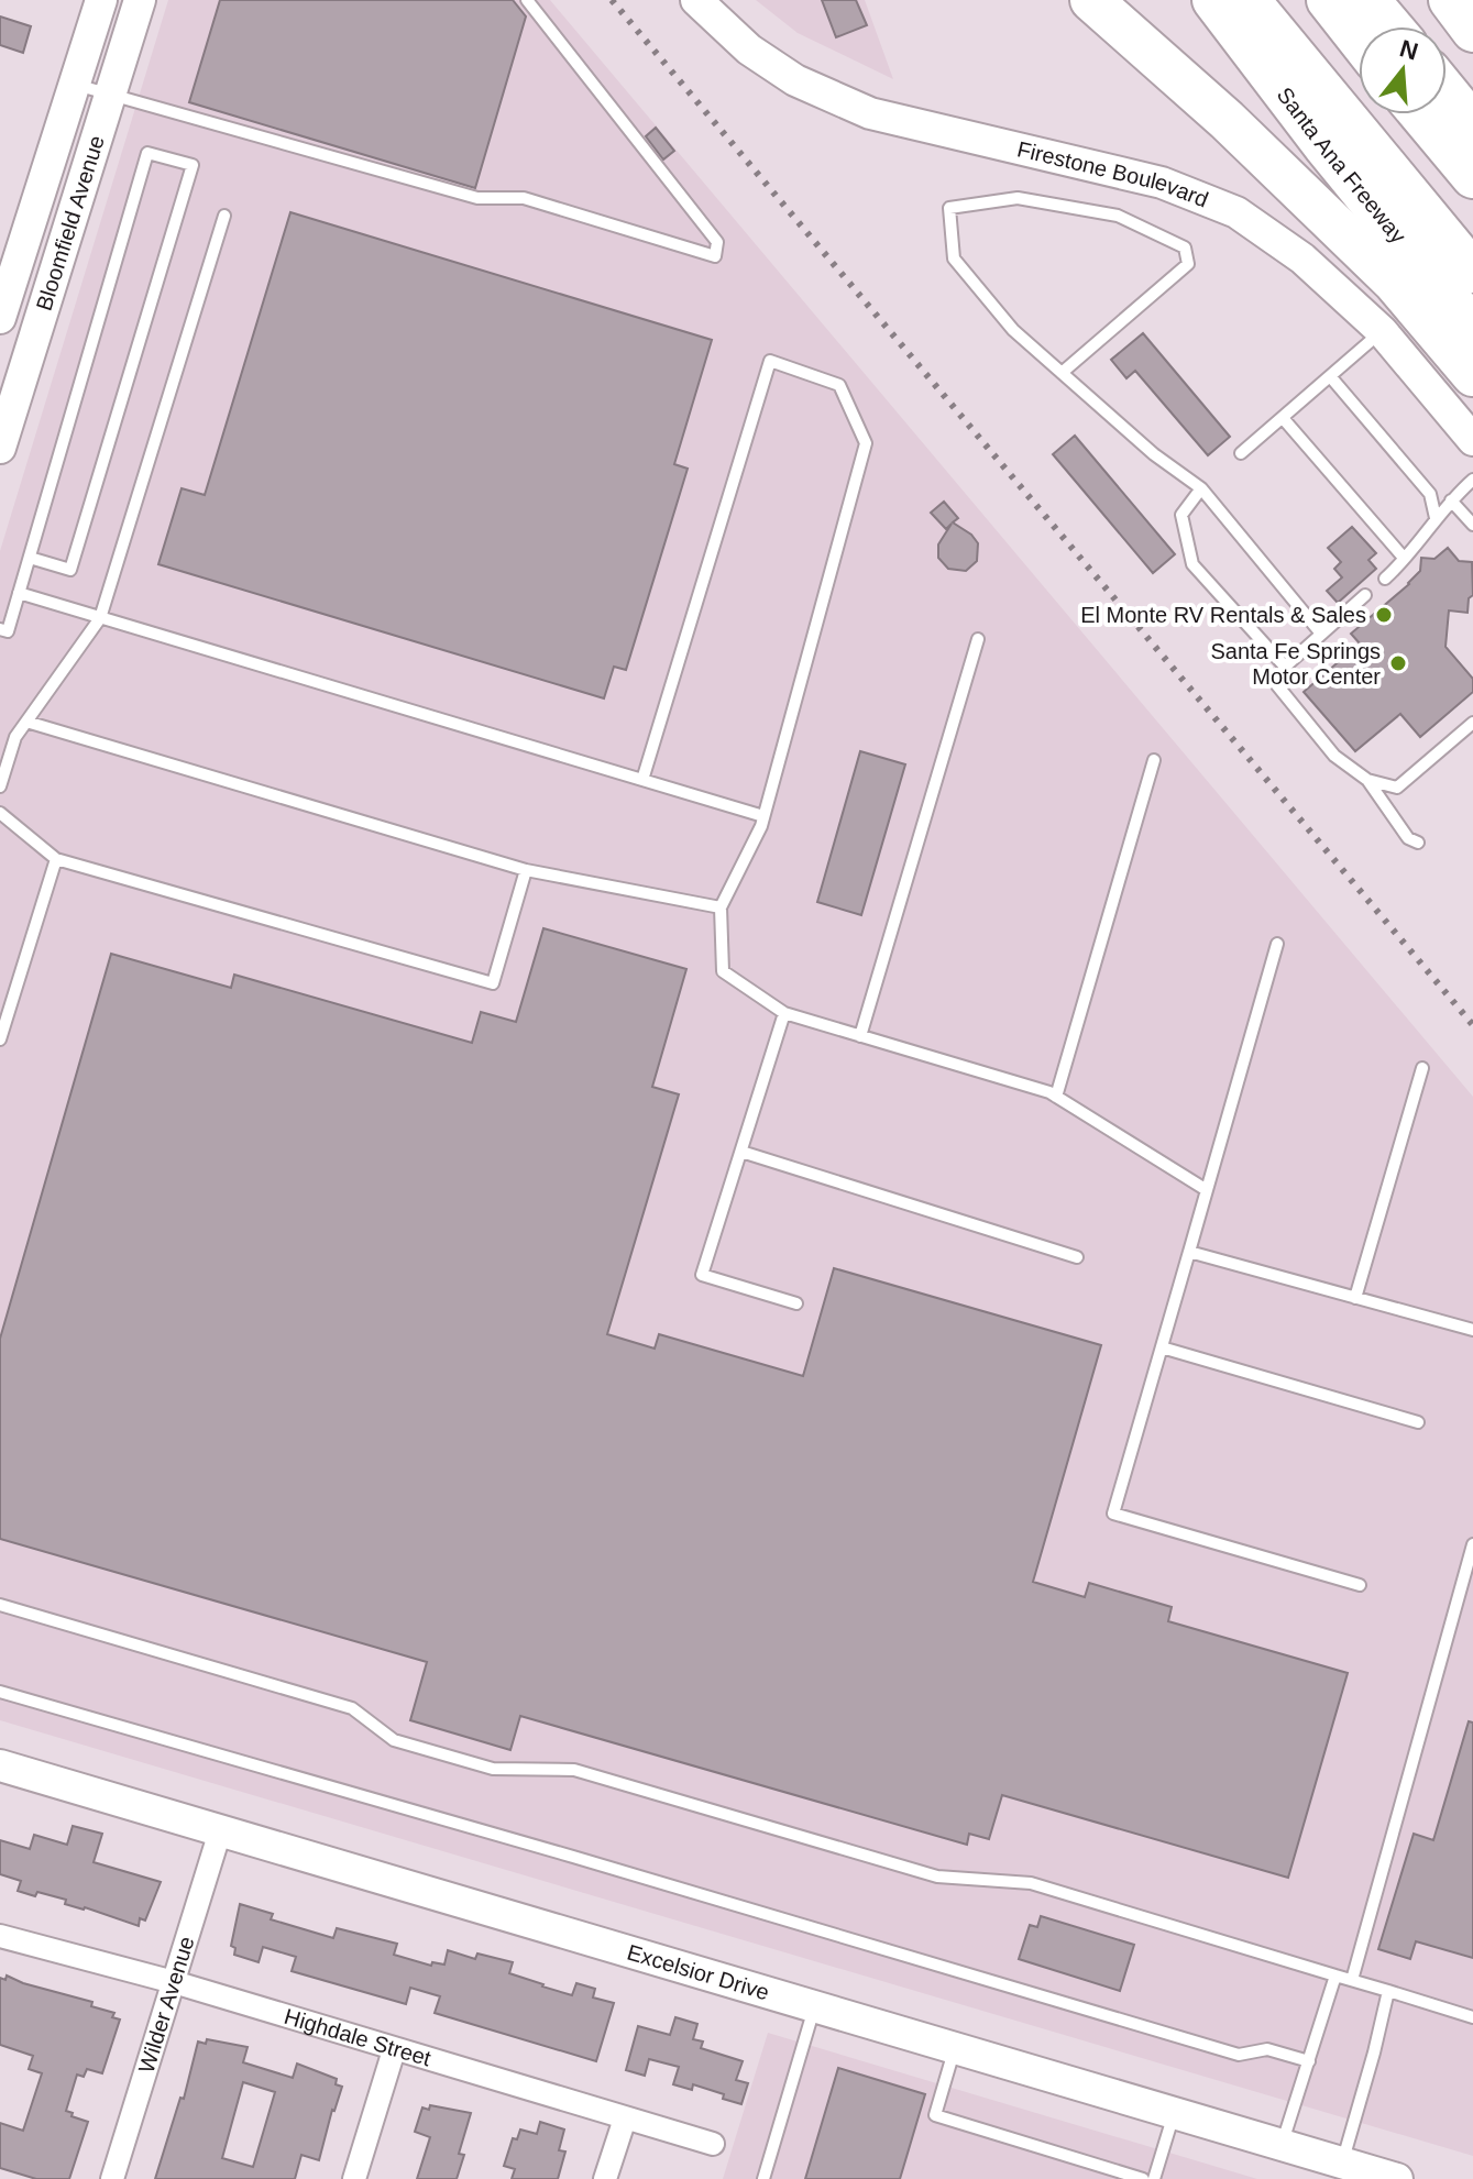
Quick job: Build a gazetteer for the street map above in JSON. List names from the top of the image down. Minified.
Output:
{"streets":{"highway":["Santa Ana Freeway"],"main road":["Firestone Boulevard","Bloomfield Avenue","Excelsior Drive"],"street":["Wilder Avenue","Highdale Street"]},"crossings":[["Excelsior Drive","Wilder Avenue"],["Wilder Avenue","Highdale Street"]],"places":["El Monte RV Rentals & Sales","Santa Fe Springs Motor Center"],"north":"top"}
